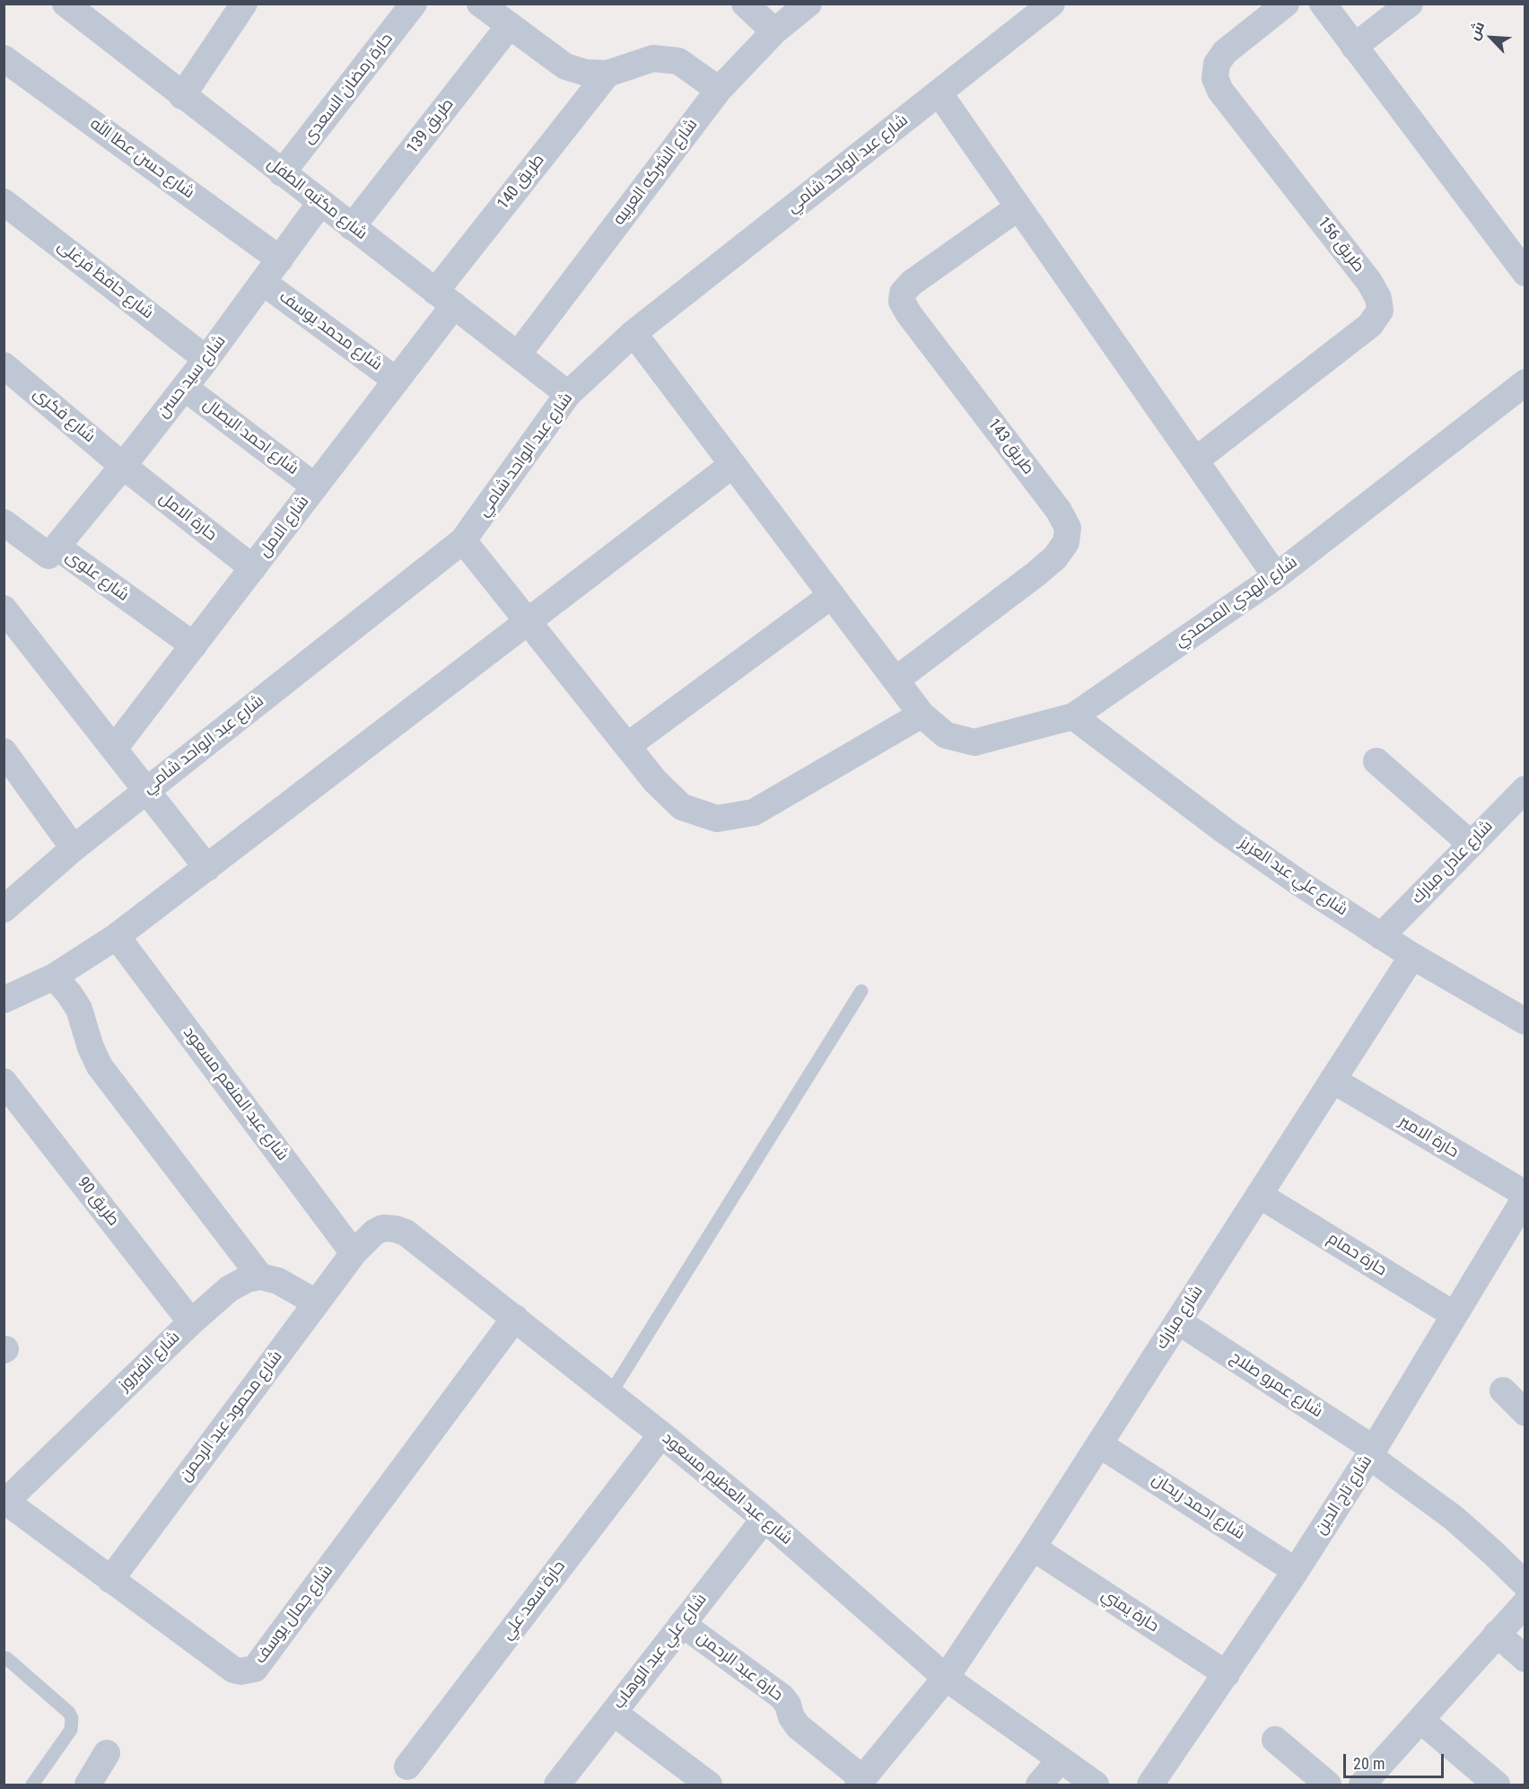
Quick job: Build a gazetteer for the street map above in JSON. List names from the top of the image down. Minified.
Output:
{"streets":{"street":["حارة رمضان السعدى","طريق 139","شارع حسن عطا الله","شارع عبد الواحد شامي","شارع الشركه العربيه","طريق 140","شارع مكتبه الطفل","طريق 156","شارع حافظ فرغلى","شارع محمد يوسف","شارع سيد حسن","شارع فكرى","شارع احمد البصال","طريق 143","حارة الامل","شارع الامل","شارع علوى","شارع الهدي المحمدي","شارع عادل مبارك","شارع علي عبد العزيز","شارع عبد المنعم مسعود","حارة الامير","طريق 90","حارة حمام","شارع مبارك","شارع الفيروز","شارع عمرو صلاح","شارع محمود عبد الرحمن","شارع عبد العظيم مسعود","شارع تاج الدين","شارع احمد ريحان","حارة سعد علي","حارة يمني","شارع جمال يوسف","شارع علي عبد الوهاب","حارة عبد الرحمن"]},"crossings":[["حارة رمضان السعدى","شارع مكتبه الطفل"],["طريق 139","شارع مكتبه الطفل"],["شارع حسن عطا الله","شارع سيد حسن"],["شارع عبد الواحد شامي","شارع مكتبه الطفل"],["شارع عبد الواحد شامي","شارع الهدي المحمدي"],["شارع الشركه العربيه","شارع مكتبه الطفل"],["طريق 140","شارع مكتبه الطفل"],["طريق 140","شارع الامل"],["شارع مكتبه الطفل","شارع سيد حسن"],["شارع مكتبه الطفل","شارع الامل"],["شارع حافظ فرغلى","شارع سيد حسن"],["شارع محمد يوسف","شارع سيد حسن"],["شارع محمد يوسف","شارع الامل"],["شارع سيد حسن","شارع فكرى"],["شارع سيد حسن","شارع احمد البصال"],["شارع سيد حسن","حارة الامل"],["شارع سيد حسن","شارع علوى"],["شارع فكرى","حارة الامل"],["شارع احمد البصال","شارع الامل"],["طريق 143","شارع الهدي المحمدي"],["حارة الامل","شارع الامل"],["شارع الامل","شارع علوى"],["شارع الهدي المحمدي","شارع علي عبد العزيز"],["شارع عادل مبارك","شارع علي عبد العزيز"],["شارع علي عبد العزيز","شارع مبارك"],["شارع عبد المنعم مسعود","شارع محمود عبد الرحمن"],["شارع عبد المنعم مسعود","شارع عبد العظيم مسعود"],["حارة الامير","شارع مبارك"],["حارة الامير","شارع تاج الدين"],["طريق 90","شارع الفيروز"],["حارة حمام","شارع مبارك"],["حارة حمام","شارع تاج الدين"],["شارع مبارك","شارع عمرو صلاح"],["شارع مبارك","شارع عبد العظيم مسعود"],["شارع مبارك","شارع احمد ريحان"],["شارع مبارك","حارة يمني"],["شارع مبارك","حارة عبد الرحمن"],["شارع الفيروز","شارع جمال يوسف"],["شارع عمرو صلاح","شارع تاج الدين"],["شارع محمود عبد الرحمن","شارع عبد العظيم مسعود"],["شارع محمود عبد الرحمن","شارع جمال يوسف"],["شارع عبد العظيم مسعود","حارة سعد علي"],["شارع عبد العظيم مسعود","شارع جمال يوسف"],["شارع عبد العظيم مسعود","شارع علي عبد الوهاب"],["شارع تاج الدين","شارع احمد ريحان"],["شارع تاج الدين","حارة يمني"],["شارع علي عبد الوهاب","حارة عبد الرحمن"]],"scale_bar":"20 m","north":"top left"}
